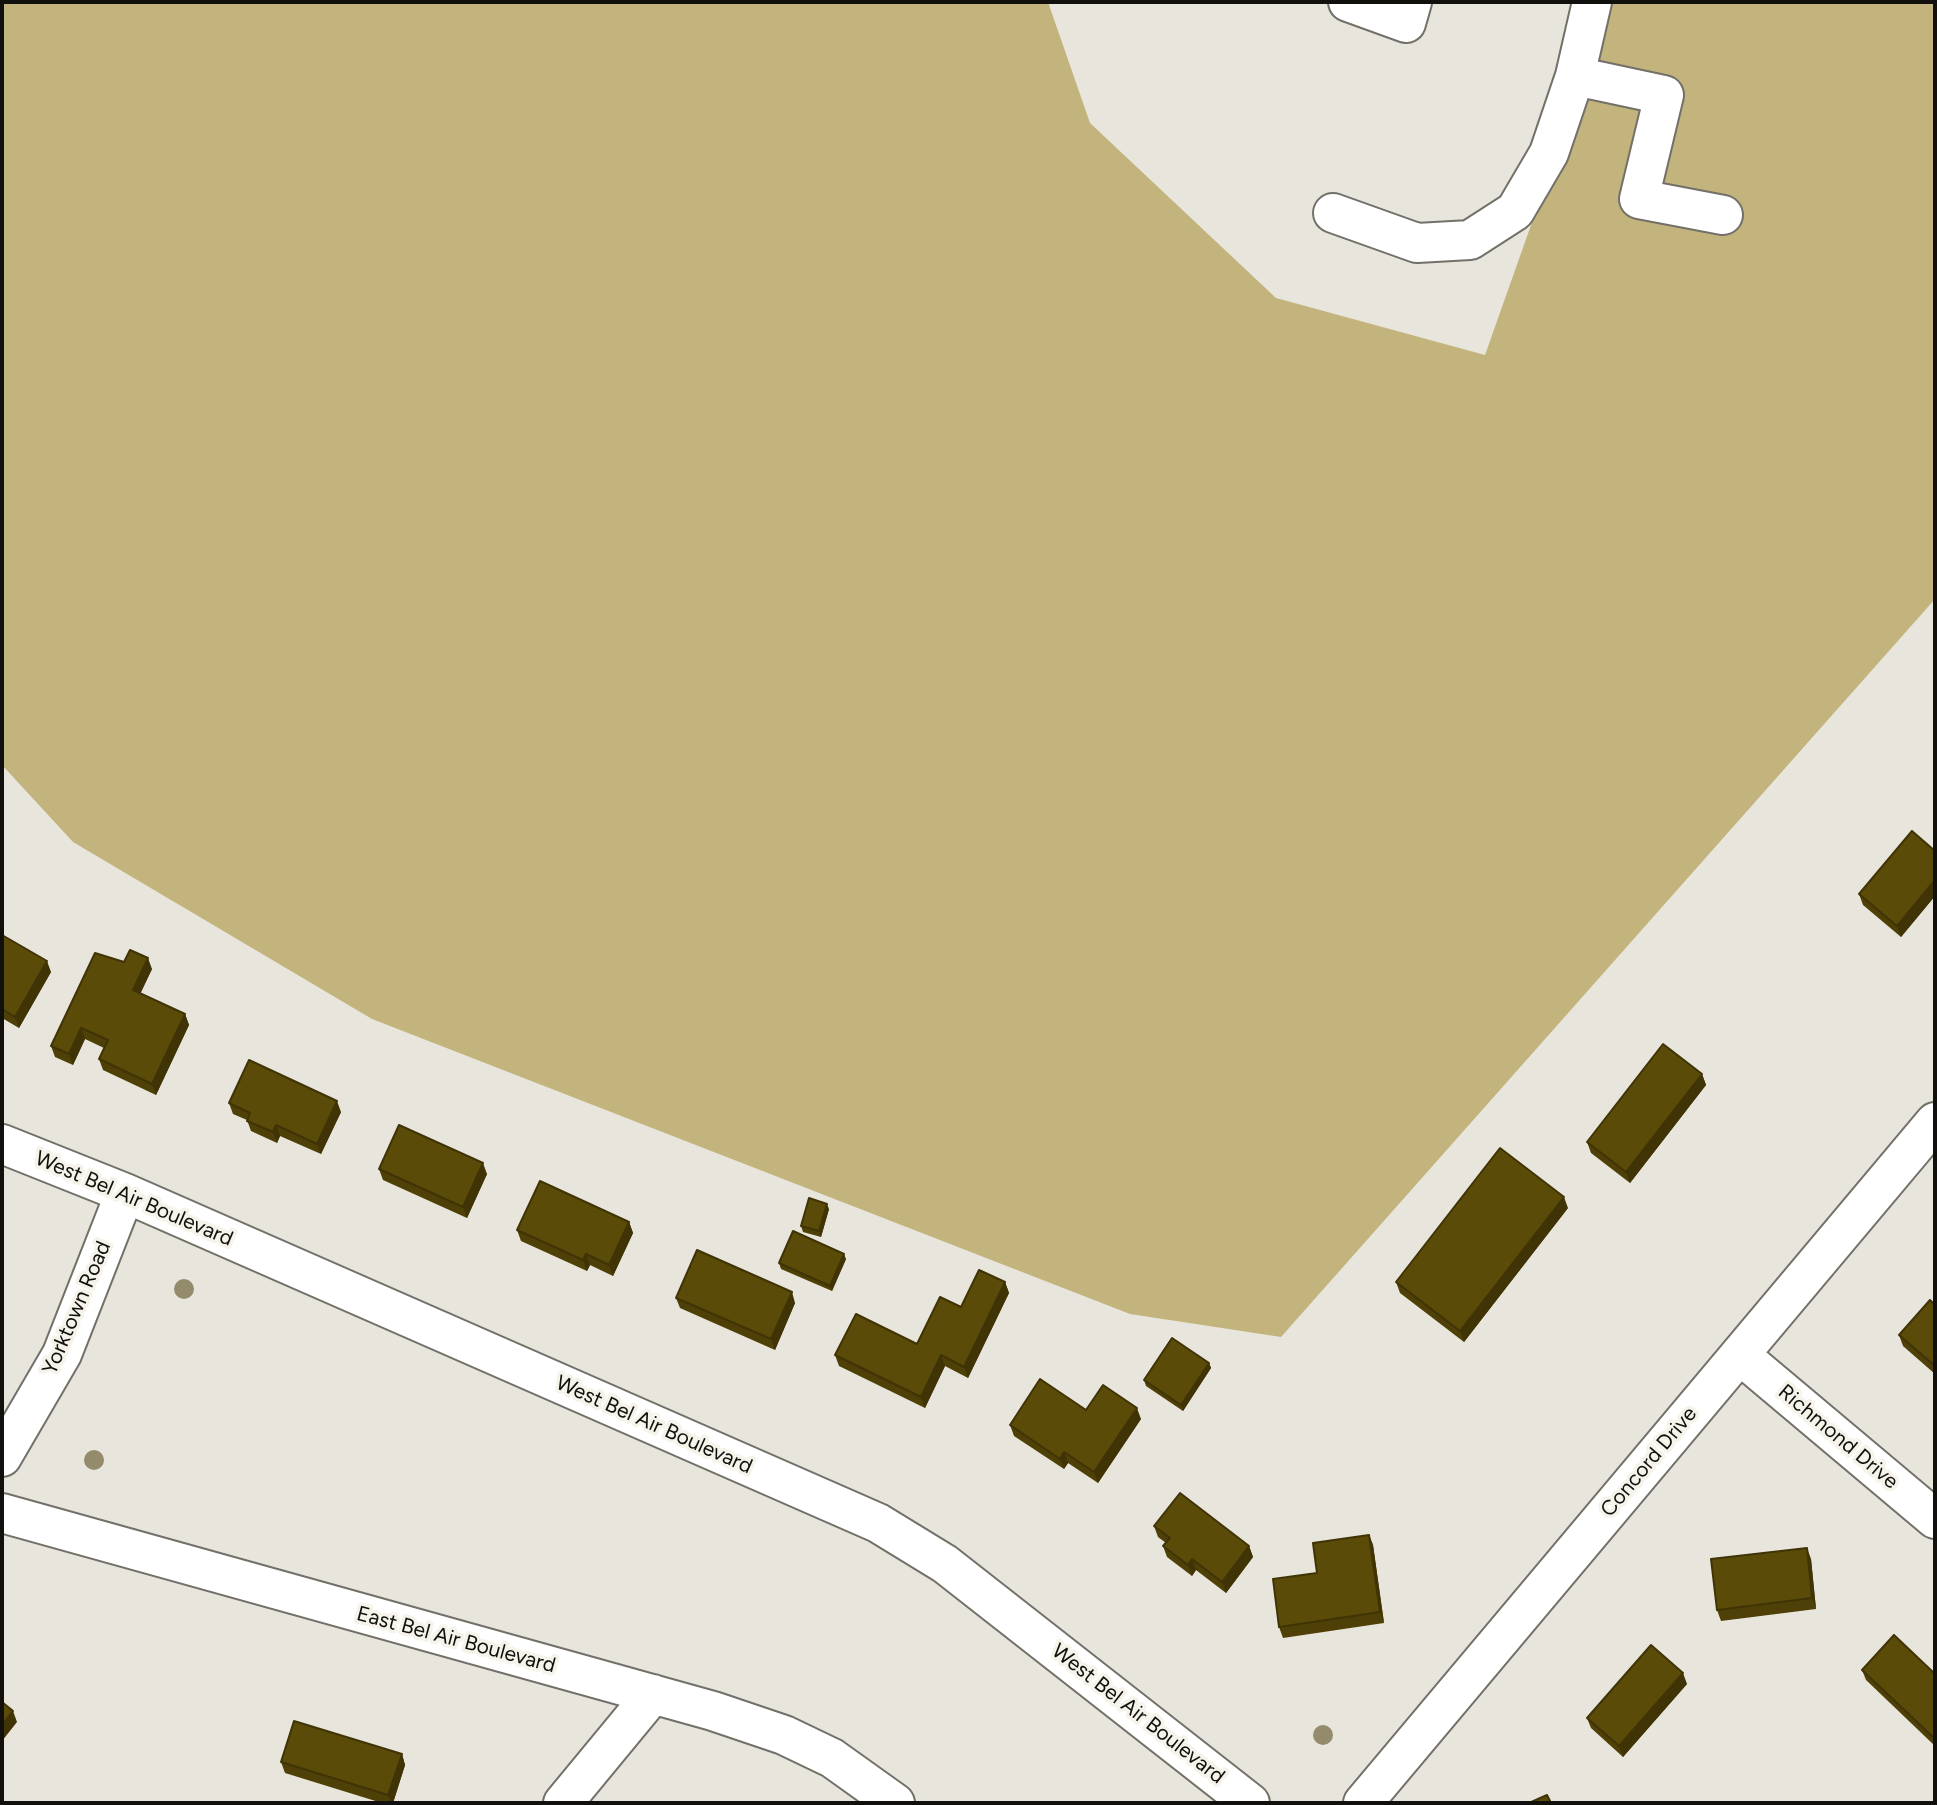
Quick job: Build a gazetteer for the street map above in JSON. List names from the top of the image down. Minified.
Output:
{"streets":{"street":["West Bel Air Boulevard","Yorktown Road","Richmond Drive","Concord Drive","East Bel Air Boulevard"]},"crossings":[["West Bel Air Boulevard","Yorktown Road"],["Richmond Drive","Concord Drive"]]}
